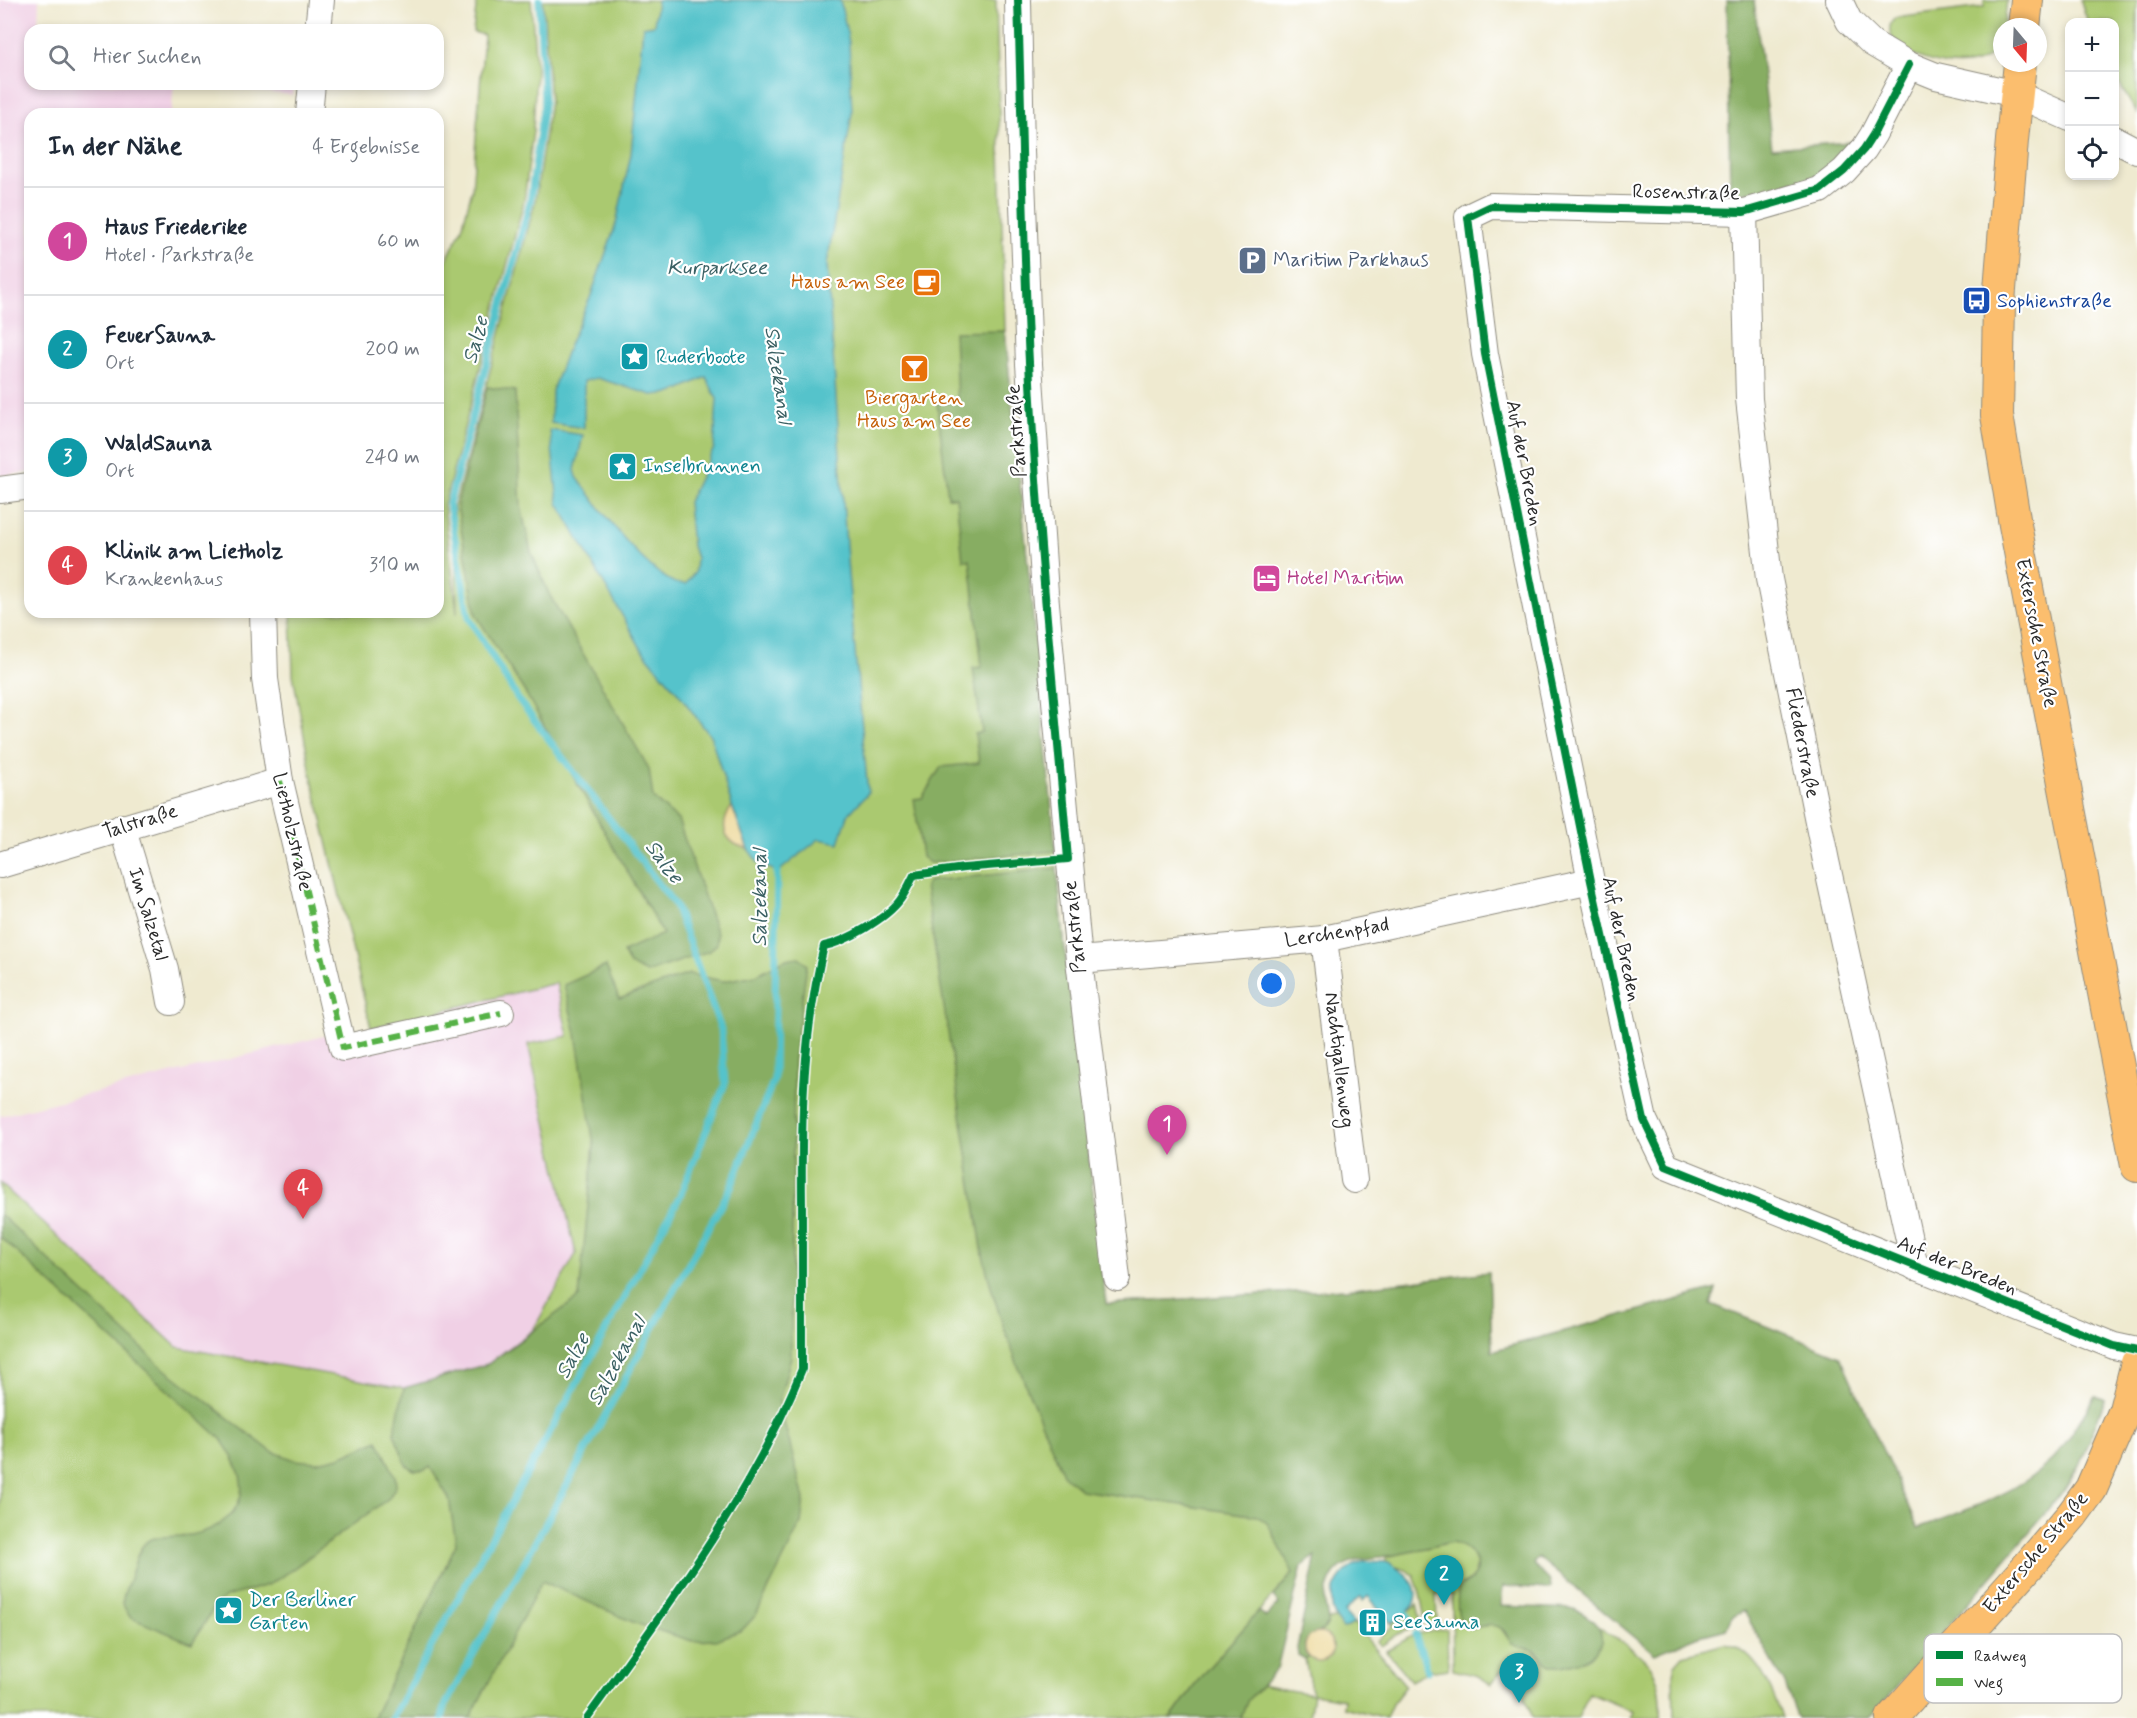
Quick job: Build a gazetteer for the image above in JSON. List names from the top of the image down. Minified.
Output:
{"streets":{"main road":["Extersche Straße"],"street":["Rosenstraße","Parkstraße","Auf der Breden","Fliederstraße","Talstraße","Lietholzstraße","Im Salzetal","Lerchenpfad","Nachtigallenweg"]},"crossings":[["Rosenstraße","Auf der Breden"],["Rosenstraße","Fliederstraße"],["Parkstraße","Lerchenpfad"],["Auf der Breden","Fliederstraße"],["Auf der Breden","Lerchenpfad"],["Talstraße","Lietholzstraße"],["Talstraße","Im Salzetal"],["Lerchenpfad","Nachtigallenweg"]],"water":["Kurparksee","Salze","Salzekanal"],"places":{"parking":["Maritim Parkhaus"],"cafe":["Haus am See"],"bus stop":["Sophienstraße"],"place":["Ruderboote","Inselbrunnen","Der Berliner Garten"],"bar":["Biergarten Haus am See"],"hotel":["Hotel Maritim"],"building":["SeeSauna"]},"legend":["Radweg","Weg"],"north":"bottom","page":{"map_buttons":["+","−"],"search":"Hier suchen","heading":["In der Nähe","4 Ergebnisse"],"list":[{"mark":"1","name":"Haus Friederike","note":"Hotel · Parkstraße","value":"60 m"},{"mark":"2","name":"FeuerSauna","note":"Ort","value":"200 m"},{"mark":"3","name":"WaldSauna","note":"Ort","value":"240 m"},{"mark":"4","name":"Klinik am Lietholz","note":"Krankenhaus","value":"310 m"}],"pins":["1","4","2","3"]}}
